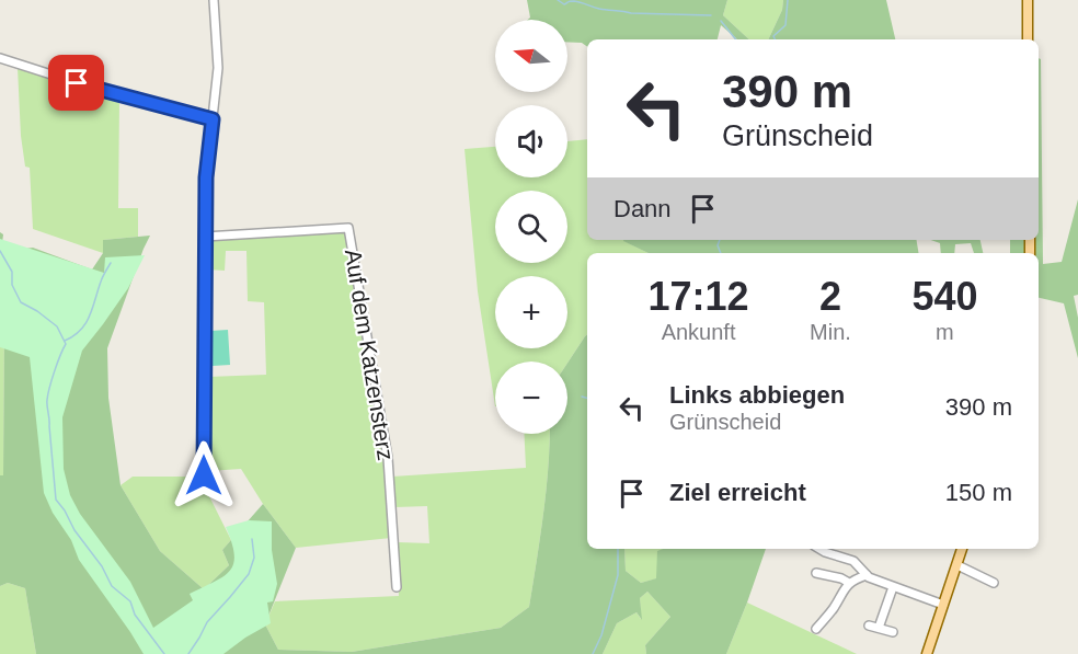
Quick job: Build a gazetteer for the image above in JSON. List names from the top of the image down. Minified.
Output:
{"streets":{"street":["Auf dem Katzensterz"]},"north":"left","page":{"map_buttons":["+","−"],"turn":["390 m","Grünscheid"],"then":"Dann","eta":["17:12","Ankunft","2","Min.","540","m"],"list":[{"name":"Links abbiegen","note":"Grünscheid","value":"390 m"},{"name":"Ziel erreicht","value":"150 m"}]}}
